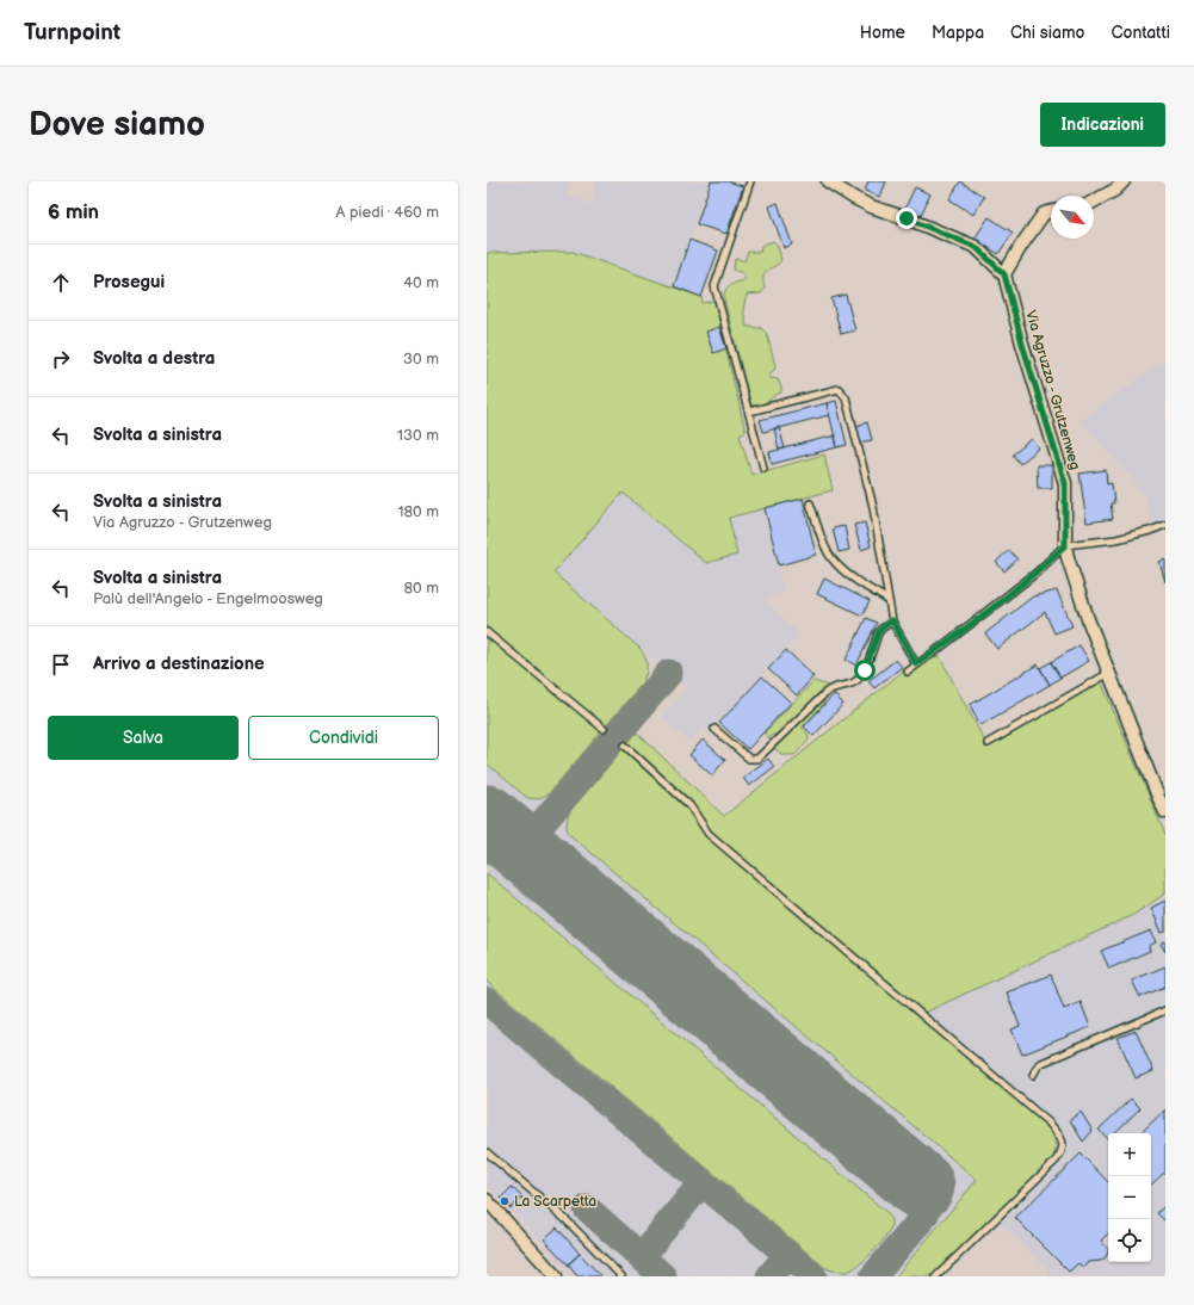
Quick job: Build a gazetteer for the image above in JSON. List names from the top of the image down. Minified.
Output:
{"streets":{"street":["Via Agruzzo - Grutzenweg"]},"places":["La Scarpetta"],"north":"bottom right","page":{"header":"Turnpoint","nav":["Home","Mappa","Chi siamo","Contatti"],"buttons":["Indicazioni",["Salva","Condividi"]],"title":"Dove siamo","heading":["6 min","A piedi · 460 m"],"list":[["Prosegui","40 m"],["Svolta a destra","30 m"],["Svolta a sinistra","130 m"],["Svolta a sinistra","Via Agruzzo - Grutzenweg","180 m"],["Svolta a sinistra","Palù dell'Angelo - Engelmoosweg","80 m"],"Arrivo a destinazione"],"map_buttons":["+","−"]}}
